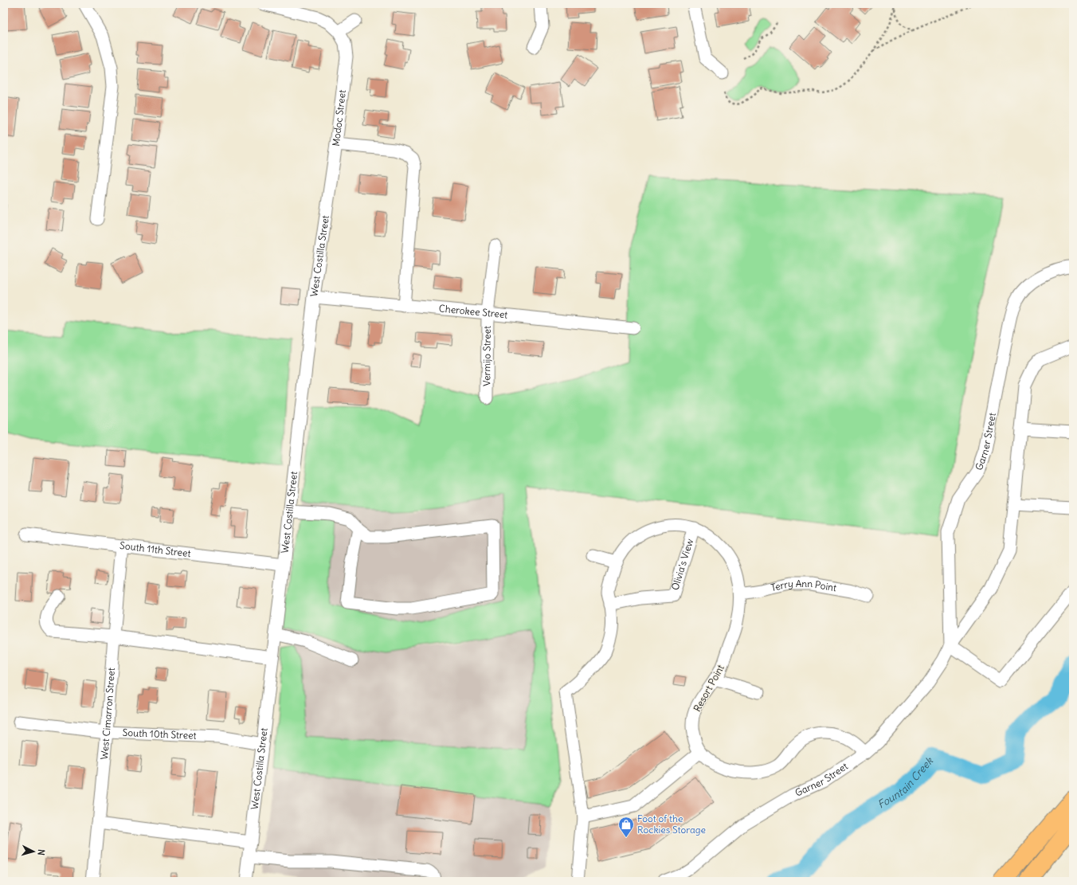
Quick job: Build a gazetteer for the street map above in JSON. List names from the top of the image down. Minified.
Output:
{"streets":{"street":["Modoc Street","West Costilla Street","Cherokee Street","Vermijo Street","Garner Street","South 11th Street","Olivia's View","Terry Ann Point","Resort Point","West Cimarron Street","South 10th Street"]},"crossings":[["Modoc Street","West Costilla Street"],["Modoc Street","Cherokee Street"],["West Costilla Street","Cherokee Street"],["West Costilla Street","South 11th Street"],["West Costilla Street","South 10th Street"],["Cherokee Street","Vermijo Street"],["Garner Street","Resort Point"],["South 11th Street","West Cimarron Street"],["Olivia's View","Resort Point"],["Terry Ann Point","Resort Point"],["West Cimarron Street","South 10th Street"]],"water":["Fountain Creek"],"places":{"shop":["Foot of the Rockies Storage"]},"north":"right"}
